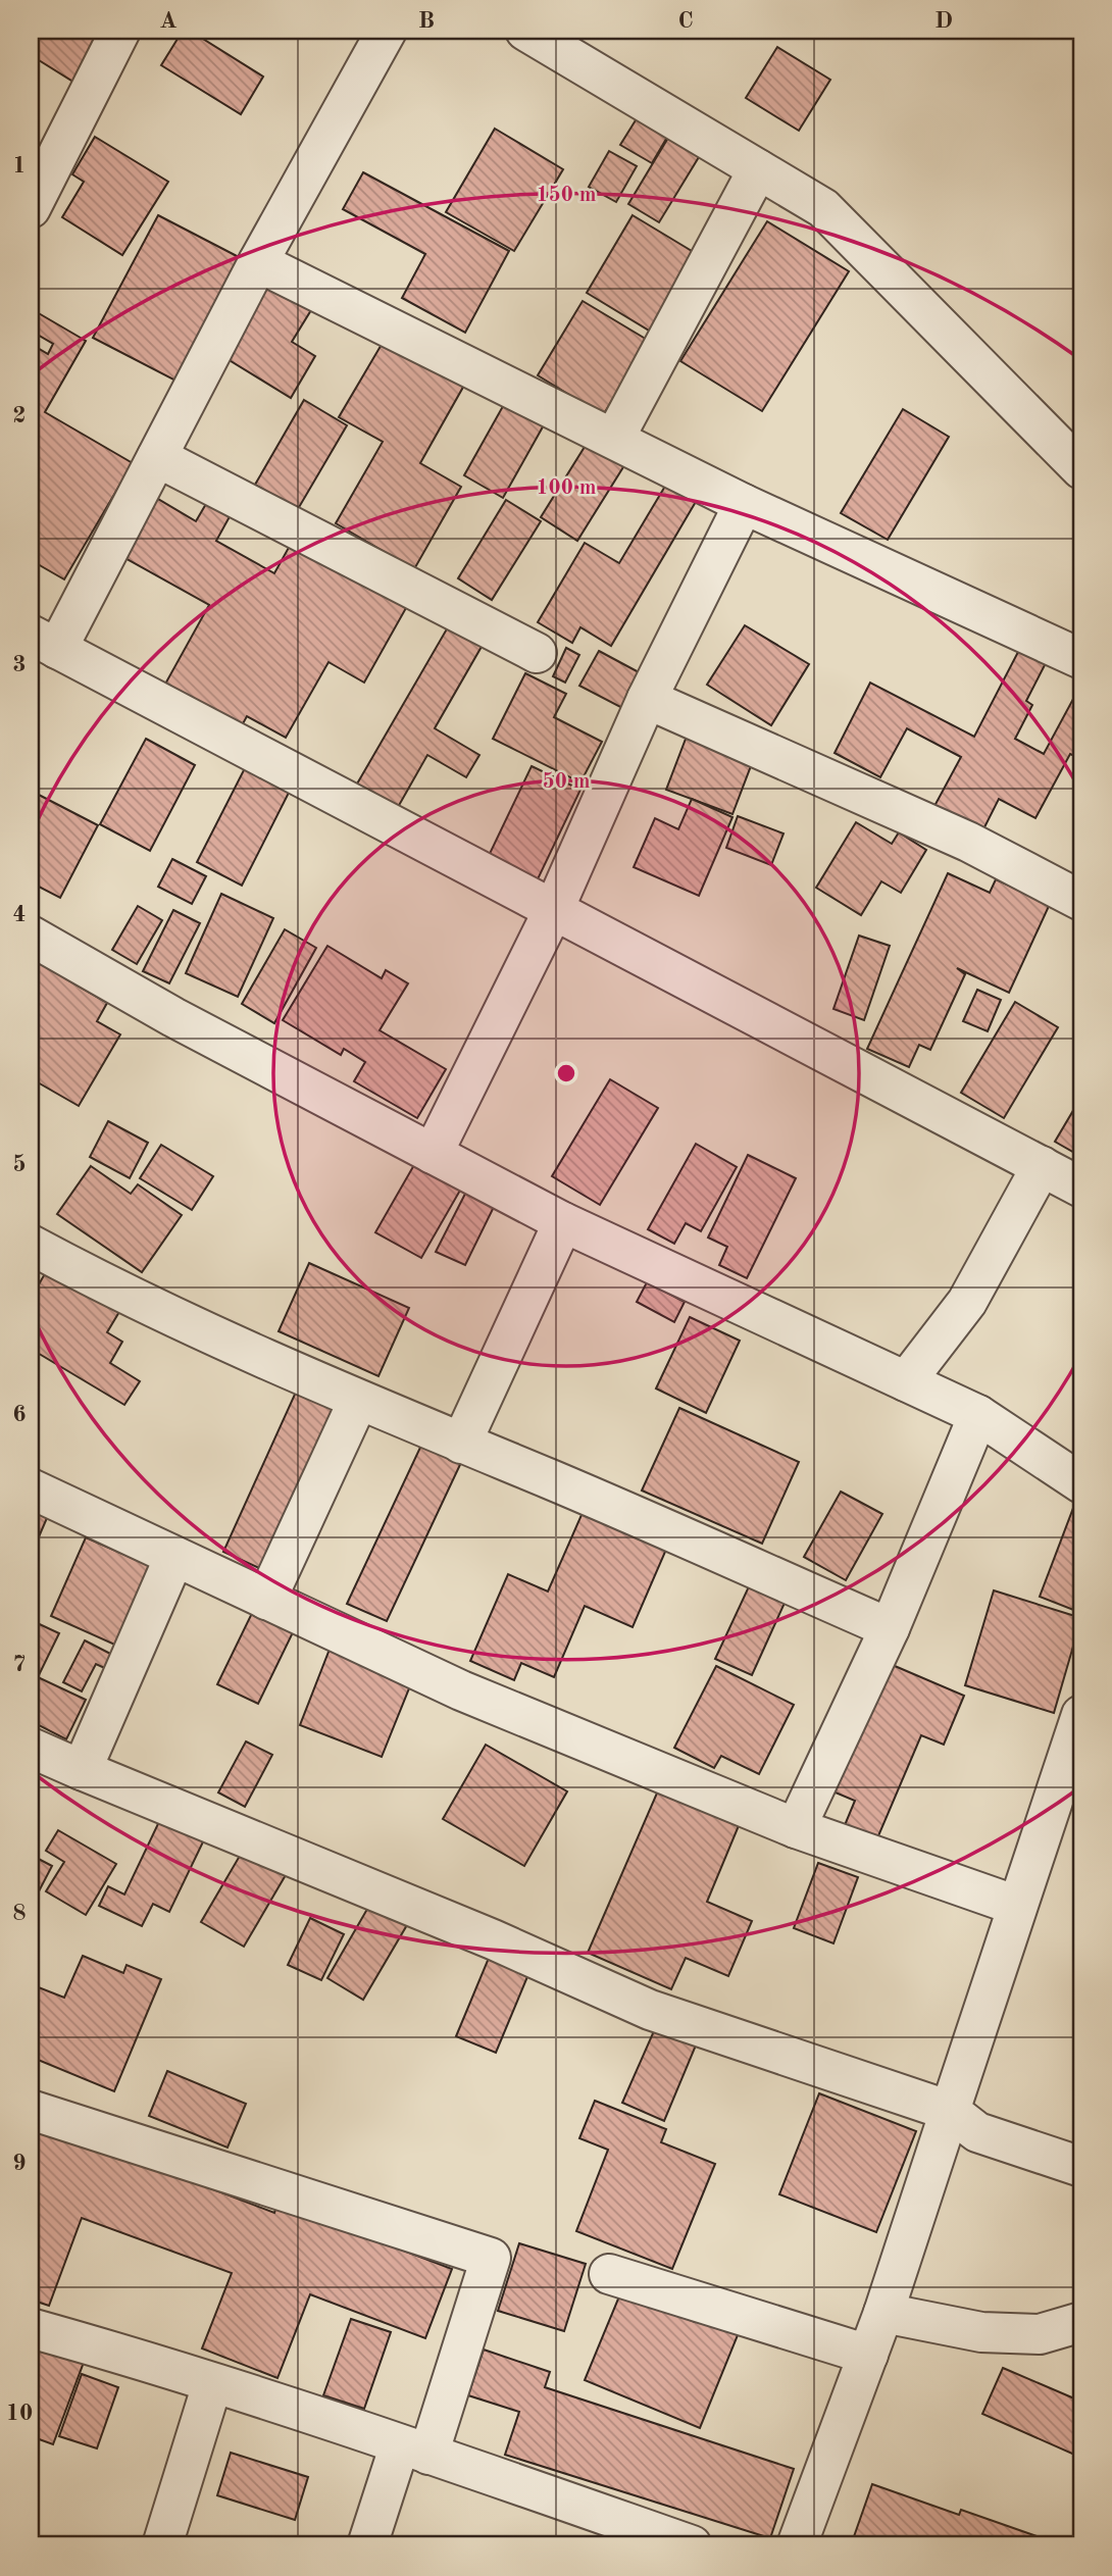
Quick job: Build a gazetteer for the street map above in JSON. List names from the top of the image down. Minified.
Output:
{"grid":{"columns":["A","B","C","D"],"rows":["1","2","3","4","5","6","7","8","9","10"]},"rings":["150 m","100 m","50 m"]}
